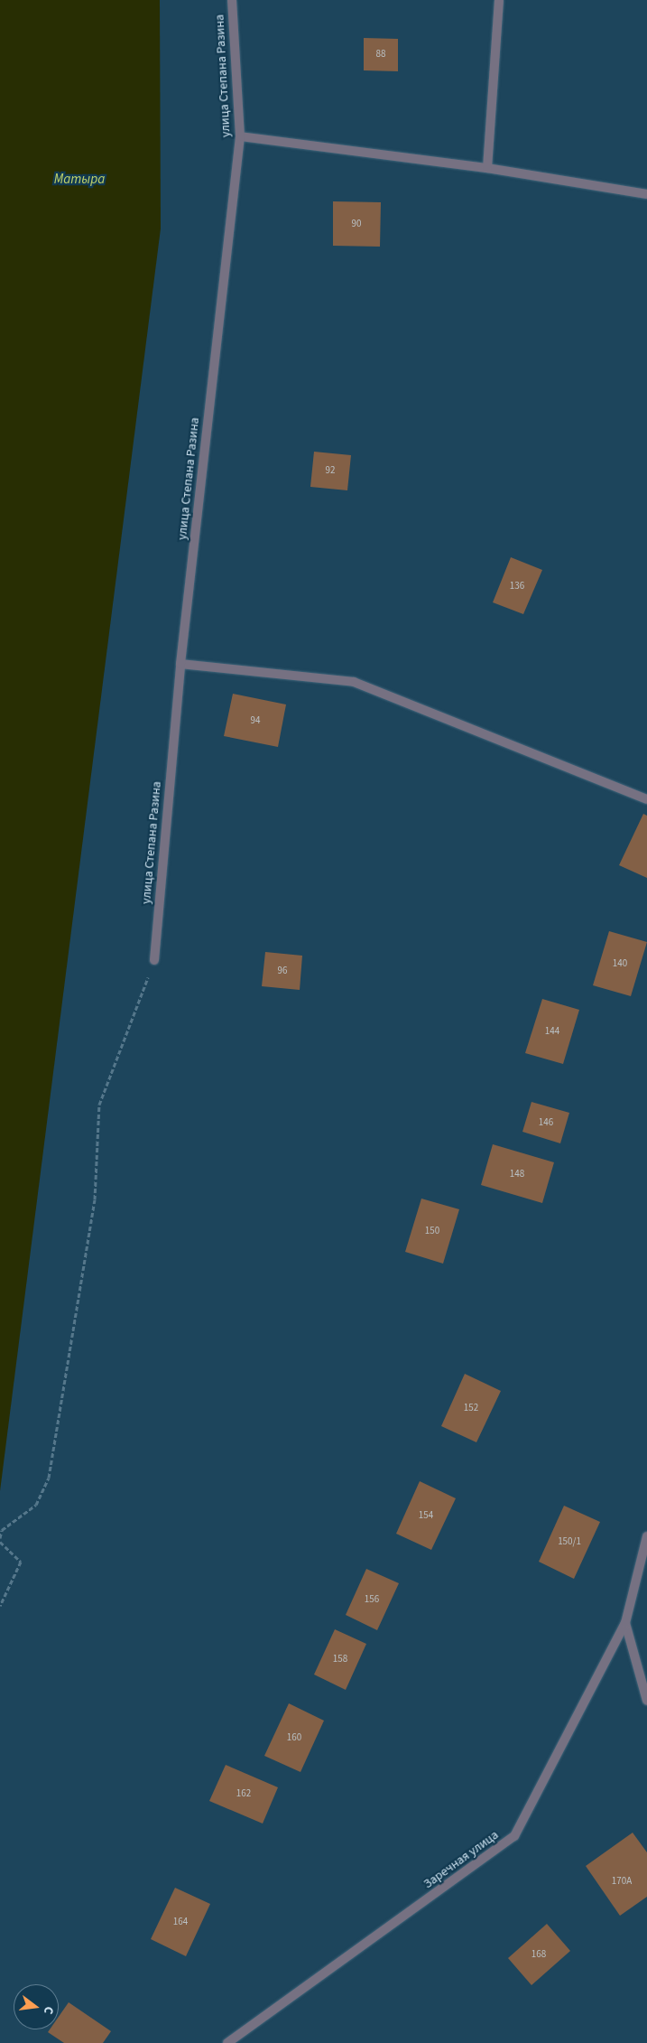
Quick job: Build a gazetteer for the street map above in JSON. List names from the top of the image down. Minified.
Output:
{"streets":{"street":["улица Степана Разина","Заречная улица"]},"water":["Матыра"],"house_numbers":["88","90","92","136","94","140","96","144","146","148","150","152","154","150/1","156","158","160","162","170А","164","168"],"north":"right"}
